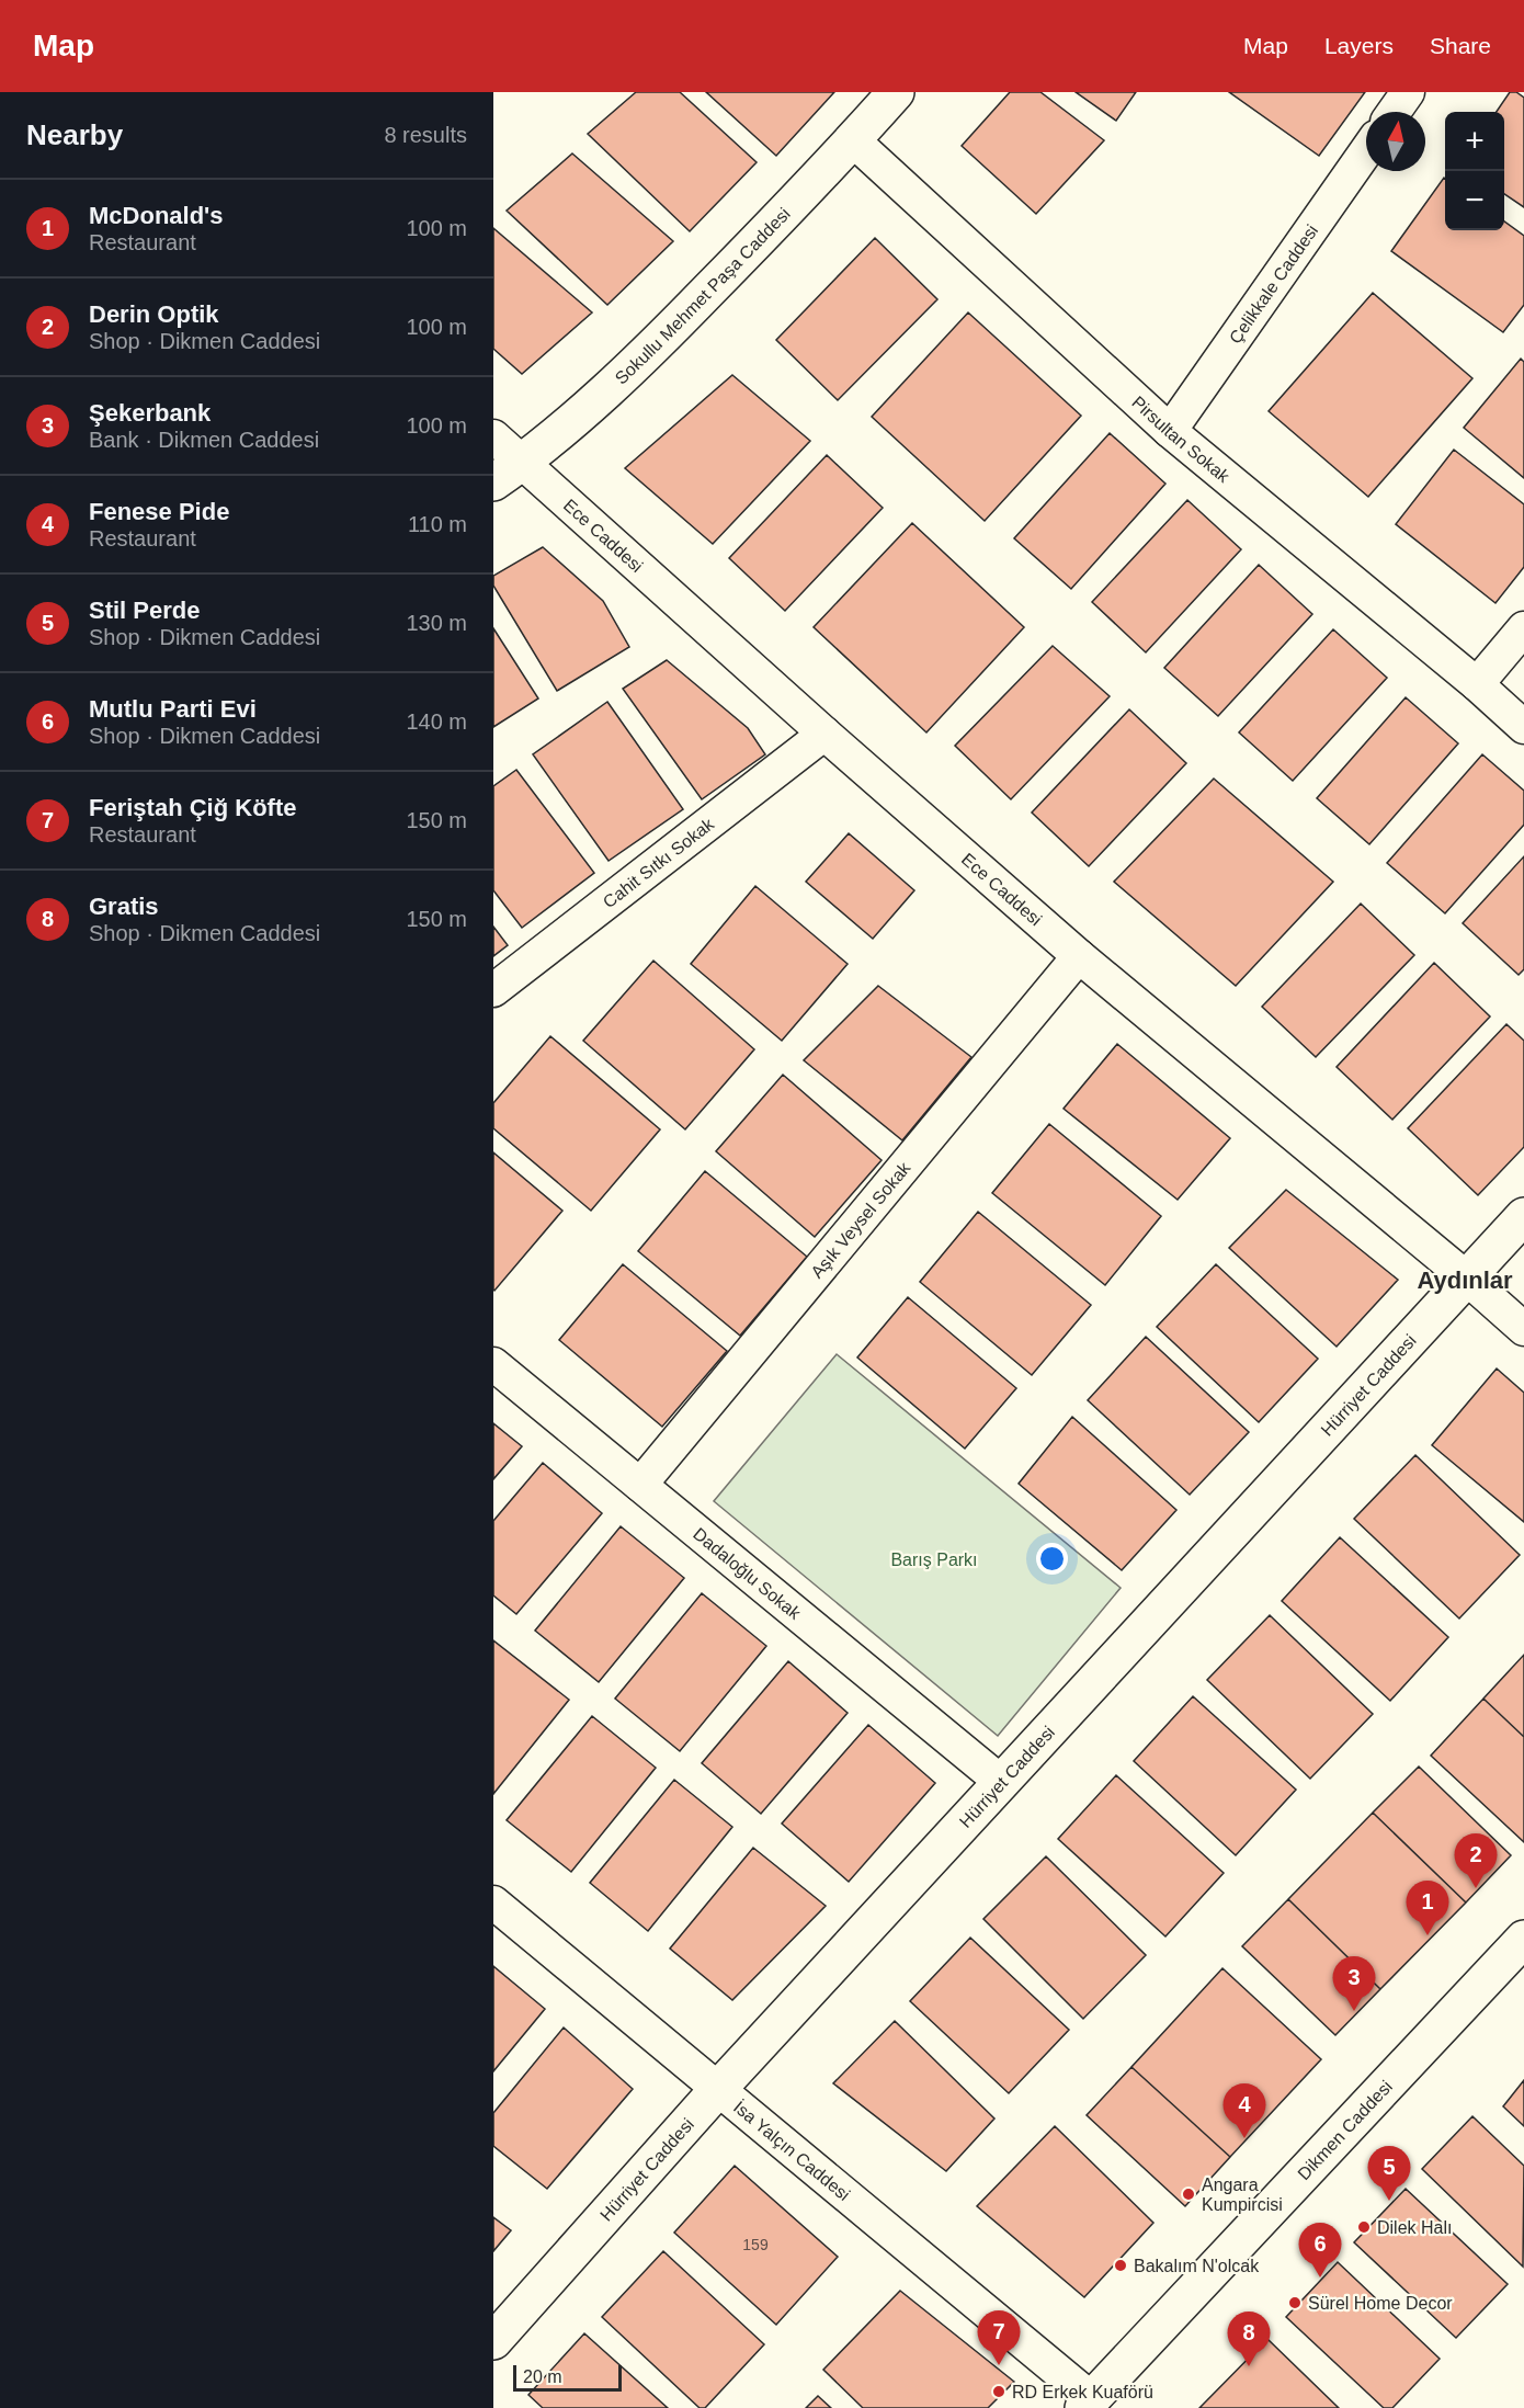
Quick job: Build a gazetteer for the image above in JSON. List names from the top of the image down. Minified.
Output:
{"streets":{"street":["Çelikkale Caddesi","Sokullu Mehmet Paşa Caddesi","Pirsultan Sokak","Ece Caddesi","Cahit Sıtkı Sokak","Aşık Veysel Sokak","Hürriyet Caddesi","Dadaloğlu Sokak","Dikmen Caddesi","İsa Yalçın Caddesi"]},"crossings":[["Çelikkale Caddesi","Pirsultan Sokak"],["Sokullu Mehmet Paşa Caddesi","Pirsultan Sokak"],["Sokullu Mehmet Paşa Caddesi","Ece Caddesi"],["Ece Caddesi","Cahit Sıtkı Sokak"],["Ece Caddesi","Aşık Veysel Sokak"],["Ece Caddesi","Hürriyet Caddesi"],["Aşık Veysel Sokak","Dadaloğlu Sokak"],["Hürriyet Caddesi","Dadaloğlu Sokak"],["Hürriyet Caddesi","İsa Yalçın Caddesi"],["Dikmen Caddesi","İsa Yalçın Caddesi"]],"districts":["Aydınlar"],"parks":["Barış Parkı"],"places":["Angara Kumpircisi","Dilek Halı","Bakalım N'olcak","Sürel Home Decor","RD Erkek Kuaförü"],"house_numbers":["159"],"scale_bar":"20 m","north":"top","page":{"header":"Map","nav":["Map","Layers","Share"],"heading":["Nearby","8 results"],"map_buttons":["+","−"],"list":[{"mark":"1","name":"McDonald's","note":"Restaurant","value":"100 m"},{"mark":"2","name":"Derin Optik","note":"Shop · Dikmen Caddesi","value":"100 m"},{"mark":"3","name":"Şekerbank","note":"Bank · Dikmen Caddesi","value":"100 m"},{"mark":"4","name":"Fenese Pide","note":"Restaurant","value":"110 m"},{"mark":"5","name":"Stil Perde","note":"Shop · Dikmen Caddesi","value":"130 m"},{"mark":"6","name":"Mutlu Parti Evi","note":"Shop · Dikmen Caddesi","value":"140 m"},{"mark":"7","name":"Feriştah Çiğ Köfte","note":"Restaurant","value":"150 m"},{"mark":"8","name":"Gratis","note":"Shop · Dikmen Caddesi","value":"150 m"}],"pins":["2","1","3","4","5","6","7","8"],"scale":"20 m"}}
